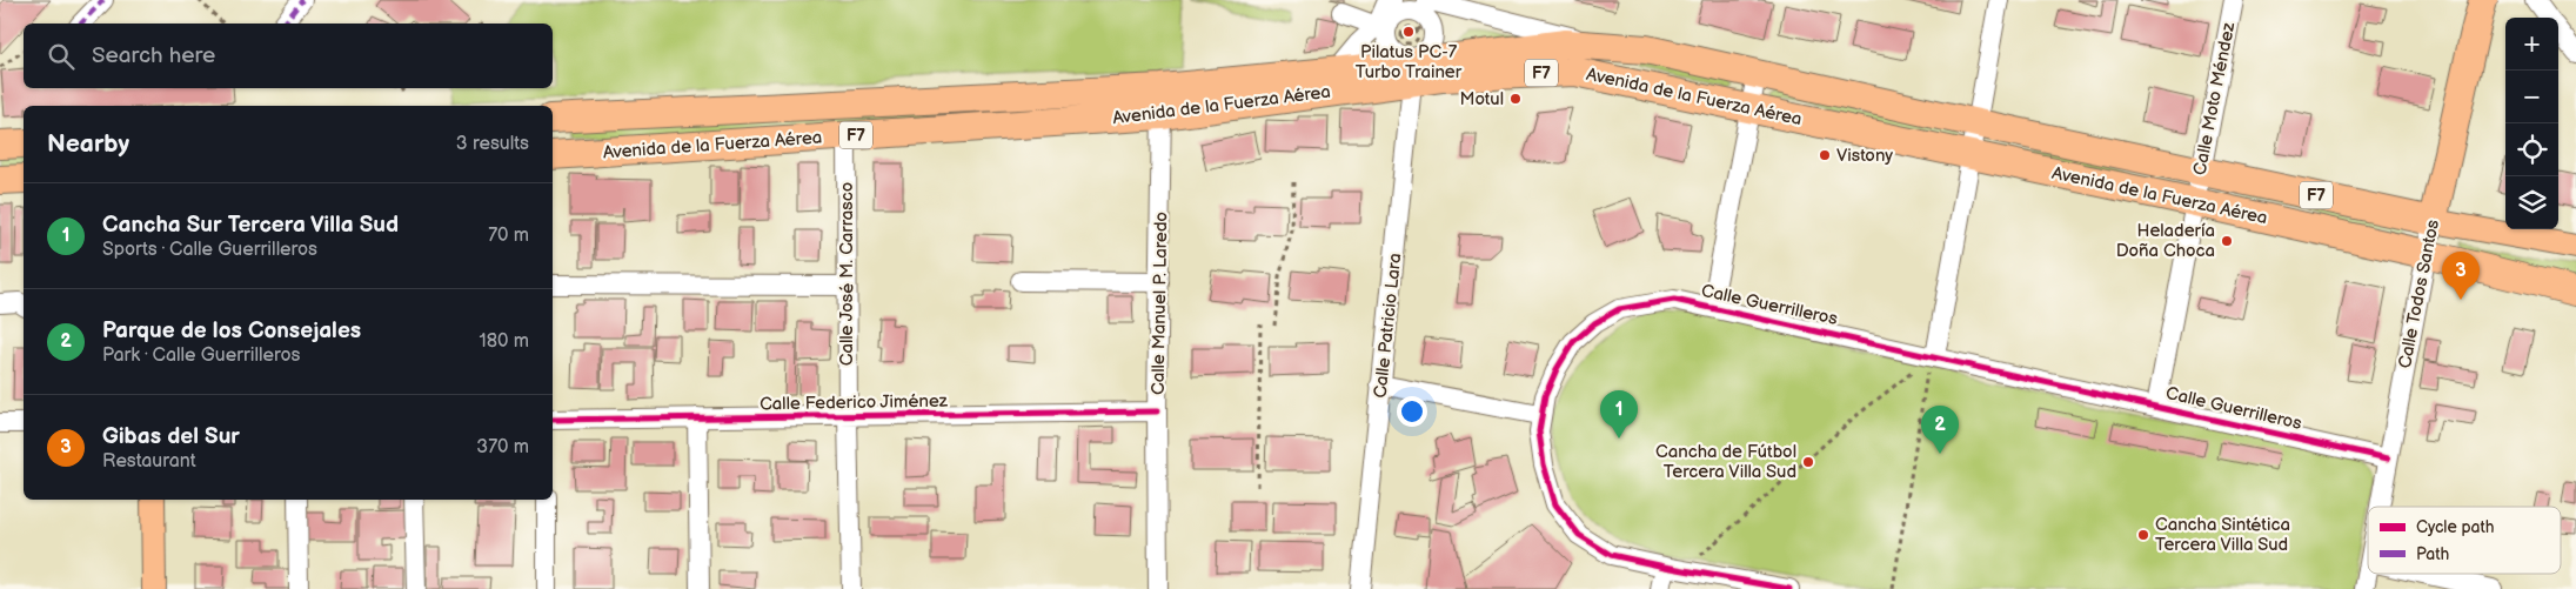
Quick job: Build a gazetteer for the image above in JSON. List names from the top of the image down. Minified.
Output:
{"streets":{"highway":["F7","Avenida de la Fuerza Aérea","Calle Todos Santos"],"street":["Calle Moto Méndez","Calle José M. Carrasco","Calle Manuel P. Laredo","Calle Guerrilleros","Calle Patricio Lara","Calle Federico Jiménez"]},"crossings":[["Avenida de la Fuerza Aérea","Calle Moto Méndez"],["Avenida de la Fuerza Aérea","Calle José M. Carrasco"],["Avenida de la Fuerza Aérea","Calle Todos Santos"],["Avenida de la Fuerza Aérea","Calle Manuel P. Laredo"],["Avenida de la Fuerza Aérea","Calle Patricio Lara"],["Calle Moto Méndez","Calle Guerrilleros"],["Calle José M. Carrasco","Calle Federico Jiménez"],["Calle Todos Santos","Calle Guerrilleros"],["Calle Manuel P. Laredo","Calle Federico Jiménez"]],"places":["Pilatus PC-7 Turbo Trainer","Motul","Vistony","Heladería Doña Choca","Cancha de Fútbol Tercera Villa Sud","Cancha Sintética Tercera Villa Sud"],"legend":["Cycle path","Path"],"page":{"map_buttons":["+","−"],"search":"Search here","heading":["Nearby","3 results"],"list":[{"mark":"1","name":"Cancha Sur Tercera Villa Sud","note":"Sports · Calle Guerrilleros","value":"70 m"},{"mark":"2","name":"Parque de los Consejales","note":"Park · Calle Guerrilleros","value":"180 m"},{"mark":"3","name":"Gibas del Sur","note":"Restaurant","value":"370 m"}],"pins":["3","1","2"]}}
